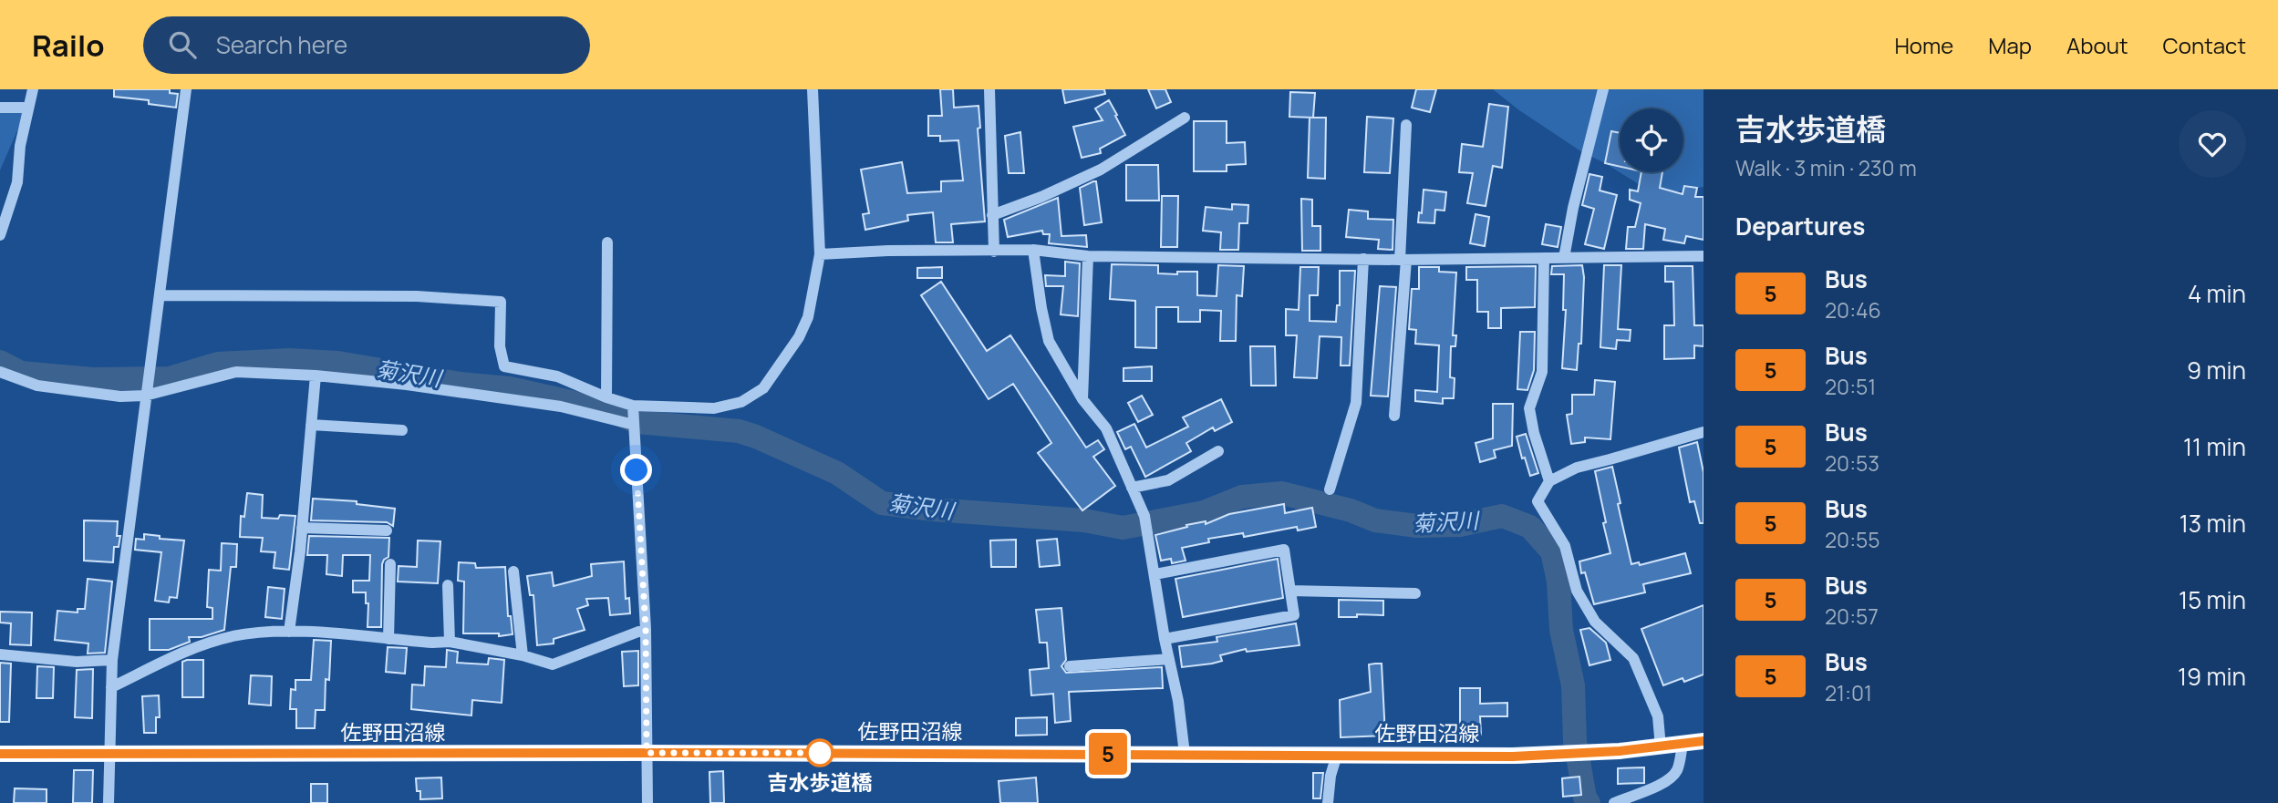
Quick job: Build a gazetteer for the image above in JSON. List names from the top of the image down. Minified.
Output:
{"streets":{"main road":["佐野田沼線"]},"water":["菊沢川"],"places":["吉水歩道橋"],"lines":["bus line 5"],"page":{"header":"Railo","search":"Search here","nav":["Home","Map","About","Contact"],"on_map":"5","heading":[["吉水歩道橋","Walk · 3 min · 230 m"],"Departures"],"list":[{"mark":"5","name":"Bus","note":"20:46","value":"4 min"},{"mark":"5","name":"Bus","note":"20:51","value":"9 min"},{"mark":"5","name":"Bus","note":"20:53","value":"11 min"},{"mark":"5","name":"Bus","note":"20:55","value":"13 min"},{"mark":"5","name":"Bus","note":"20:57","value":"15 min"},{"mark":"5","name":"Bus","note":"21:01","value":"19 min"}]}}
